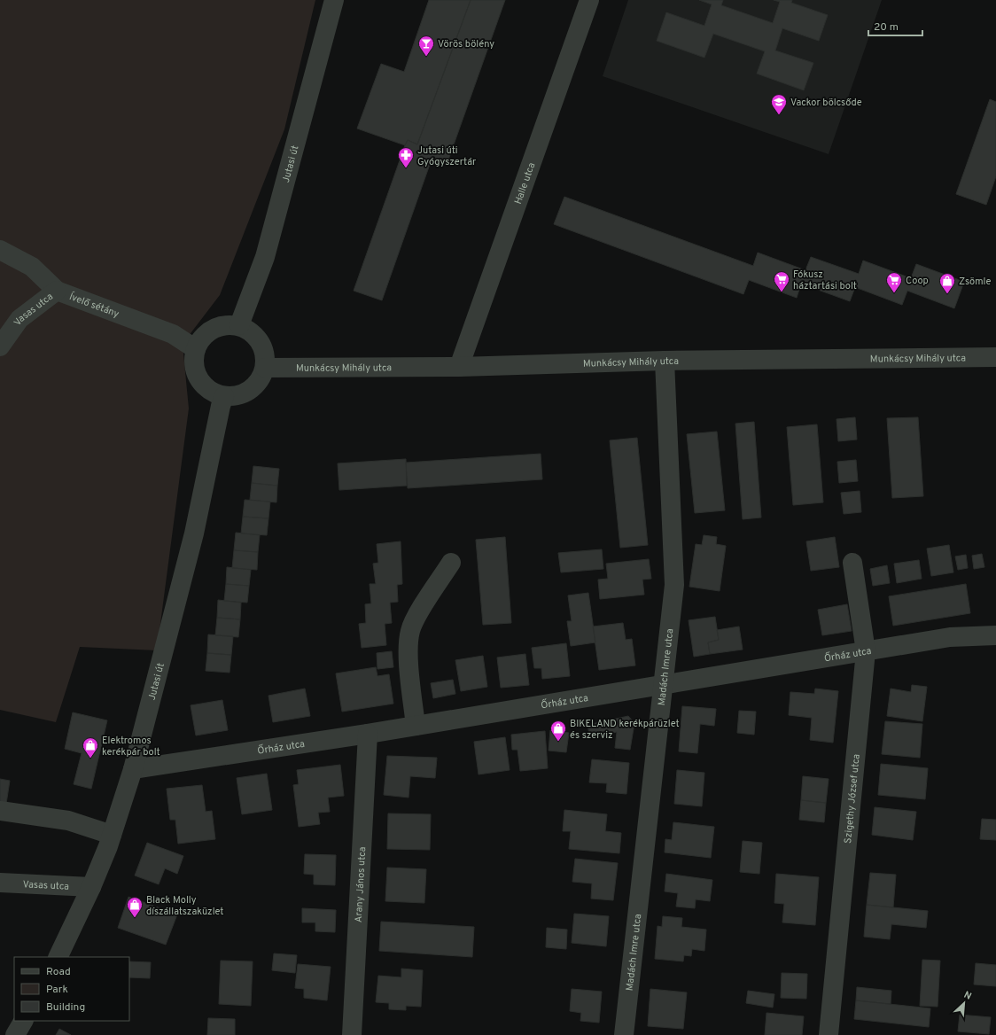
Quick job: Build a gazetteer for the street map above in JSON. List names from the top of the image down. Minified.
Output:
{"streets":{"street":["Jutasi út","Halle utca","Ívelő sétány","Vasas utca","Munkácsy Mihály utca","Őrház utca","Madách Imre utca","Szigethy József utca","Arany János utca"]},"crossings":[["Jutasi út","Ívelő sétány"],["Jutasi út","Vasas utca"],["Jutasi út","Munkácsy Mihály utca"],["Jutasi út","Őrház utca"],["Halle utca","Munkácsy Mihály utca"],["Ívelő sétány","Vasas utca"],["Ívelő sétány","Munkácsy Mihály utca"],["Munkácsy Mihály utca","Madách Imre utca"],["Őrház utca","Madách Imre utca"],["Őrház utca","Szigethy József utca"],["Őrház utca","Arany János utca"]],"places":{"bar":["Vörös bölény"],"school or university":["Vackor bölcsőde"],"pharmacy":["Jutasi úti Gyógyszertár"],"supermarket":["Fókusz háztartási bolt","Coop"],"shop":["Zsömle","BIKELAND kerékpárüzlet és szerviz","Elektromos kerékpár bolt","Black Molly díszállatszaküzlet"]},"legend":["Road","Park","Building"],"scale_bar":"20 m","north":"top right"}
